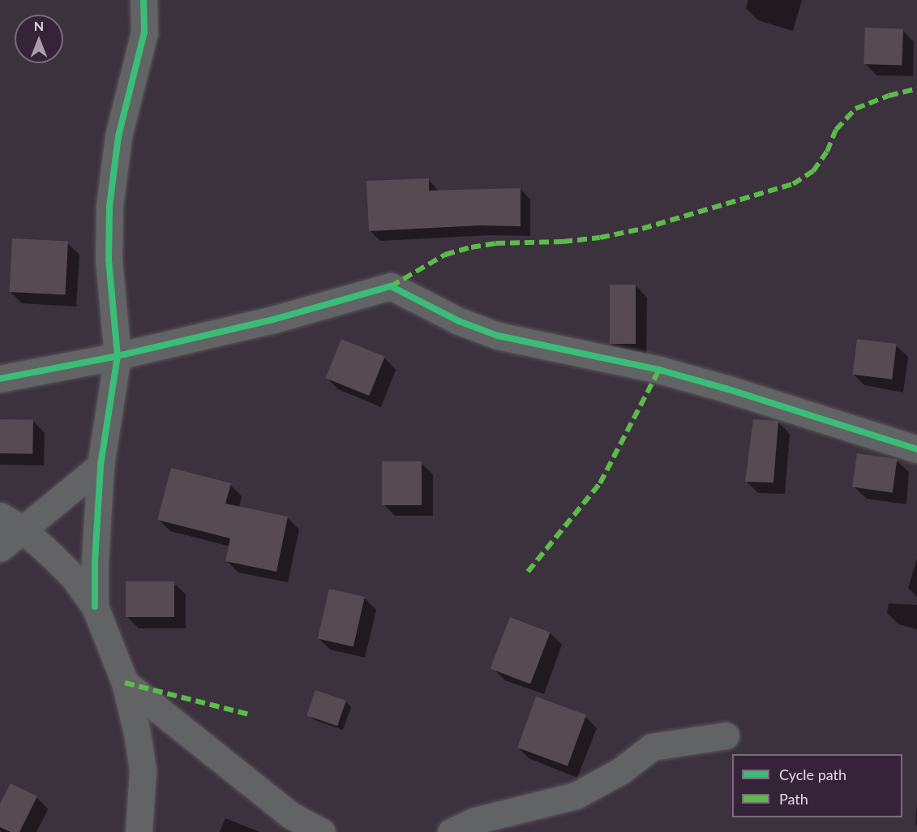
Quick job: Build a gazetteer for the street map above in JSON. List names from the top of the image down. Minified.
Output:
{"legend":["Cycle path","Path"],"north":"top"}
